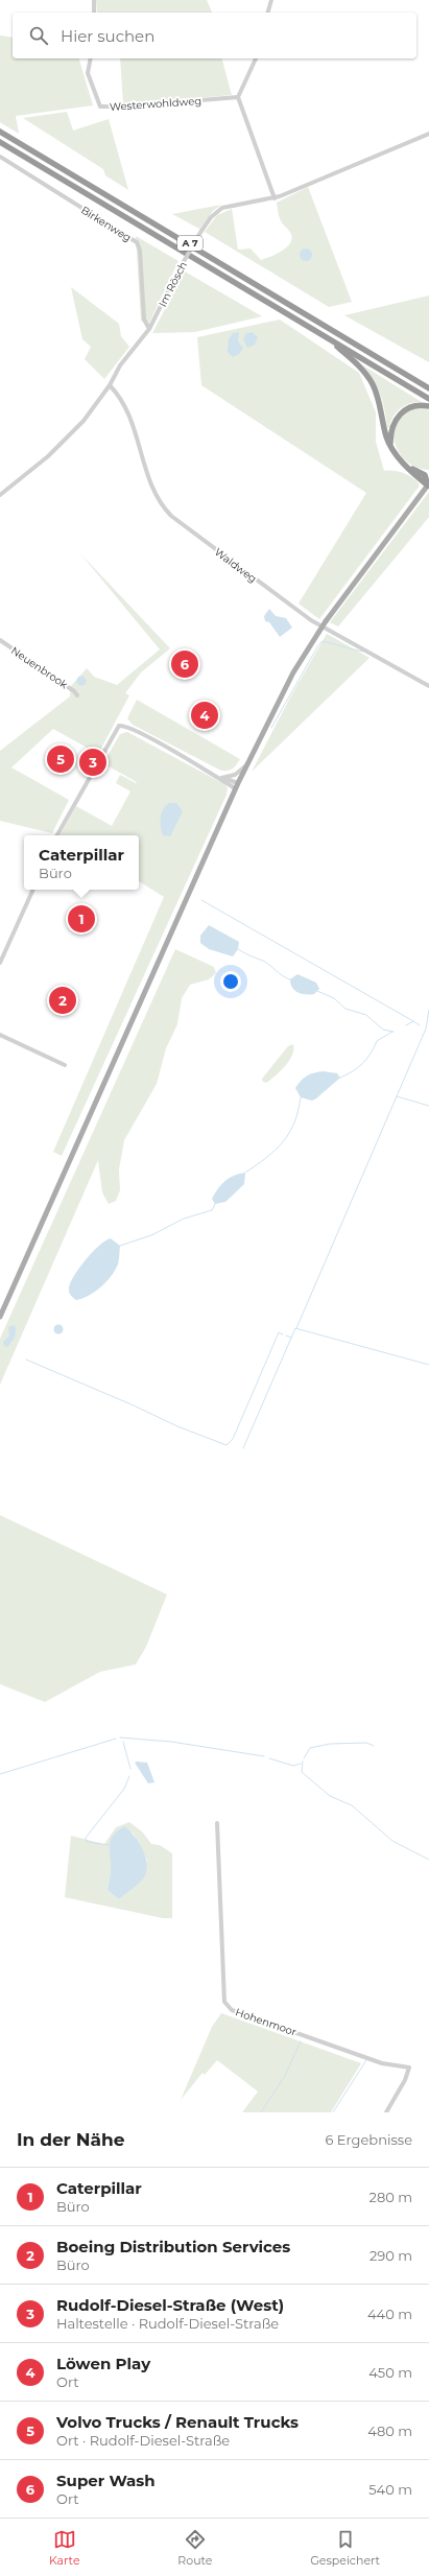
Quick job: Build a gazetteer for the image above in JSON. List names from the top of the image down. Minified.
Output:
{"streets":{"highway":["A 7"],"street":["Westerwohldweg","Birkenweg","Im Rösch","Waldweg","Neuenbrook","Hohenmoor"]},"crossings":[["Birkenweg","Im Rösch"],["Im Rösch","Waldweg"]],"page":{"search":"Hier suchen","pins":["6","4","5","3","1","2"],"popup":["Caterpillar","Büro"],"heading":["In der Nähe","6 Ergebnisse"],"list":[{"mark":"1","name":"Caterpillar","note":"Büro","value":"280 m"},{"mark":"2","name":"Boeing Distribution Services","note":"Büro","value":"290 m"},{"mark":"3","name":"Rudolf-Diesel-Straße (West)","note":"Haltestelle · Rudolf-Diesel-Straße","value":"440 m"},{"mark":"4","name":"Löwen Play","note":"Ort","value":"450 m"},{"mark":"5","name":"Volvo Trucks / Renault Trucks","note":"Ort · Rudolf-Diesel-Straße","value":"480 m"},{"mark":"6","name":"Super Wash","note":"Ort","value":"540 m"}],"nav":["Karte","Route","Gespeichert"]}}
